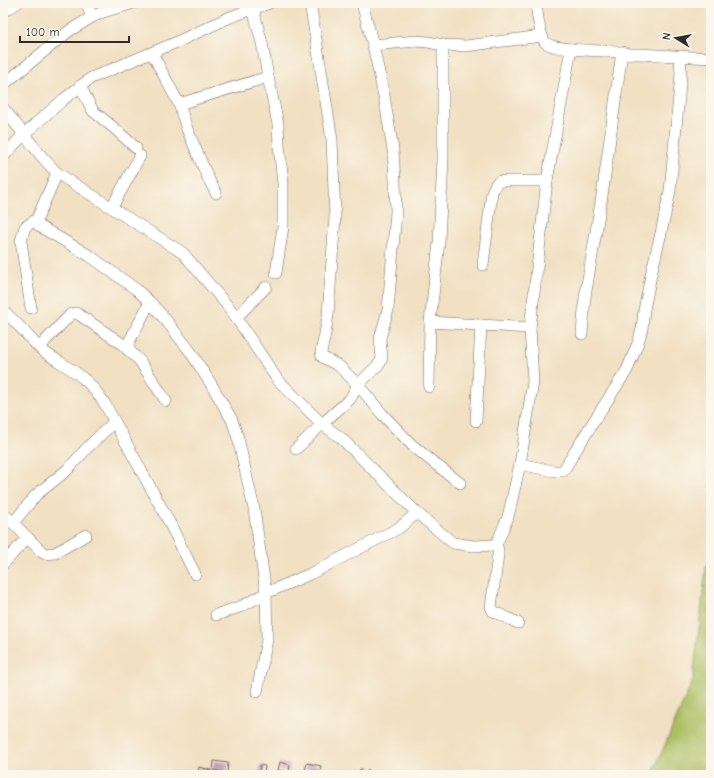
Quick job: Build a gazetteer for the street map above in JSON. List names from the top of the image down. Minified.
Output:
{"scale_bar":"100 m","north":"left"}
